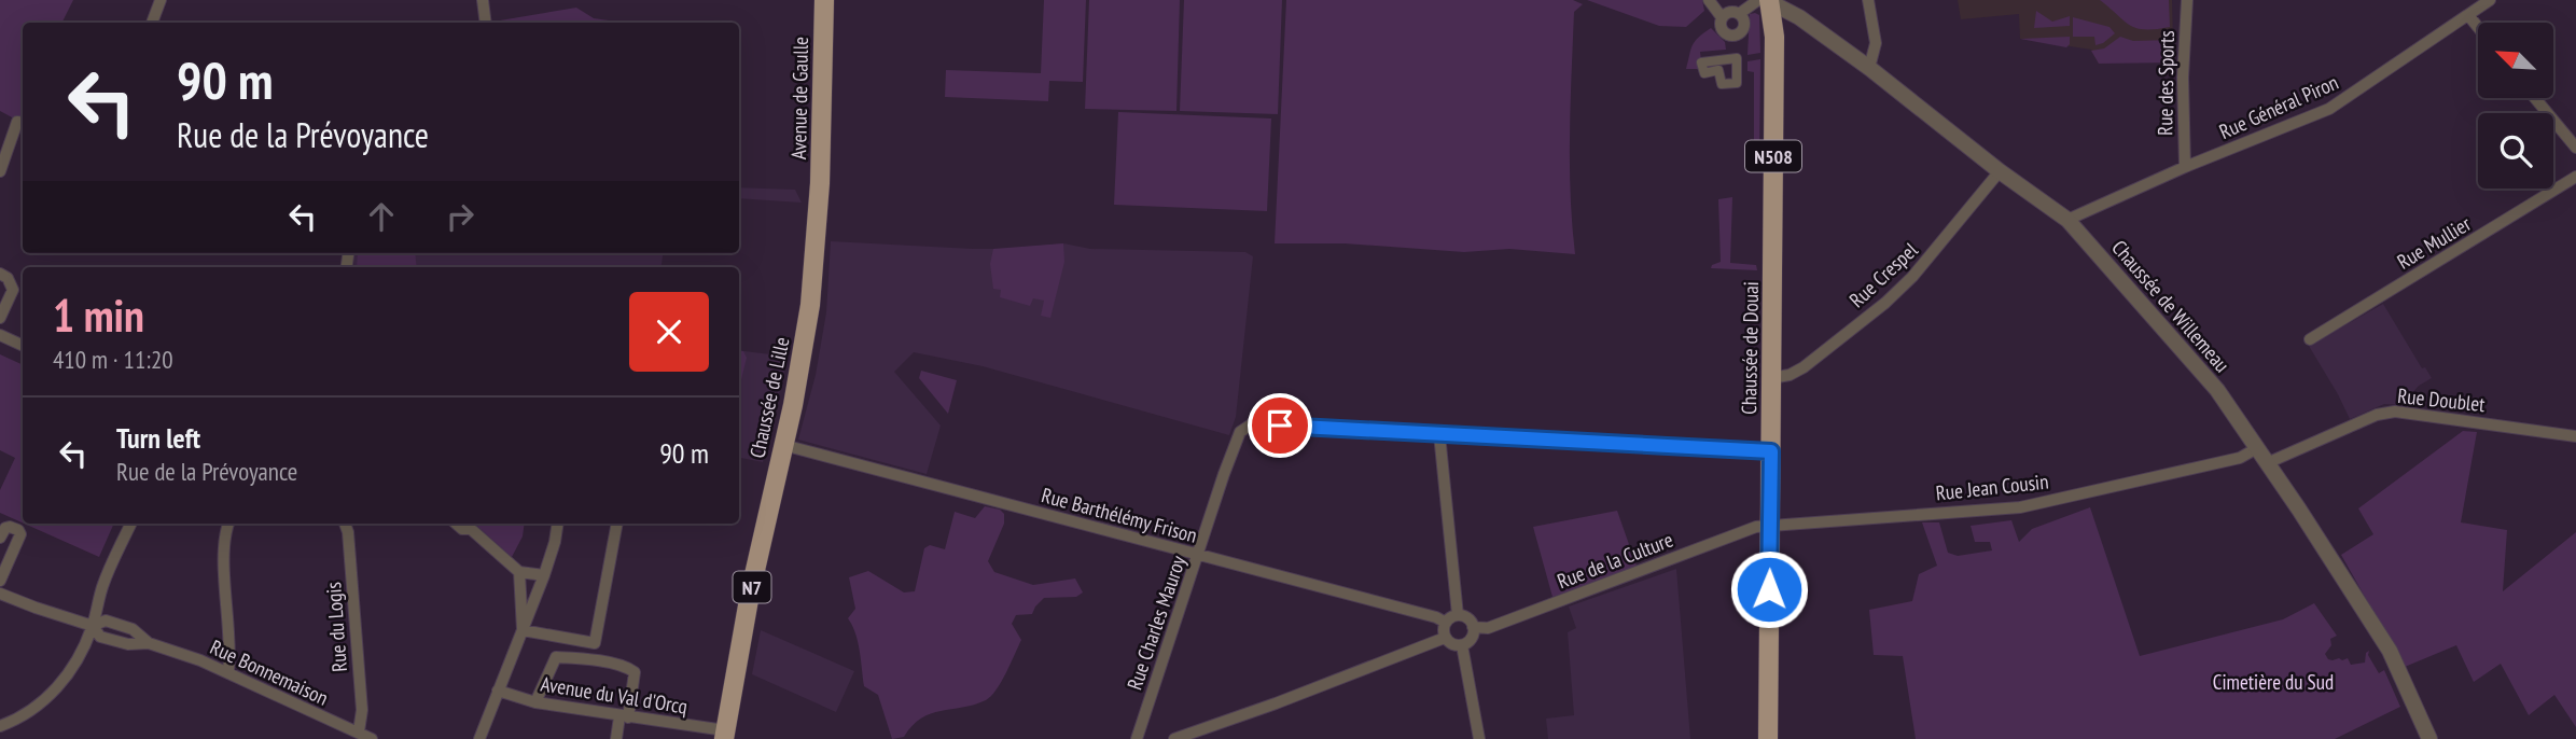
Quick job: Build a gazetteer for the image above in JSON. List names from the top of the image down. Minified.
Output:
{"streets":{"main road":["Avenue de Gaulle","N508","Chaussée de Douai","Chaussée de Lille","N7"],"street":["Rue des Sports","Rue Général Piron","Rue Mullier","Rue Crespel","Chaussée de Willemeau","Rue Doublet","Rue Jean Cousin","Rue Barthélémy Frison","Rue de la Culture","Rue Charles Mauroy","Rue du Logis","Rue Bonnemaison","Avenue du Val d'Orcq"]},"crossings":[["Rue des Sports","Rue Général Piron"],["Avenue de Gaulle","Chaussée de Lille"],["Rue Général Piron","Chaussée de Willemeau"],["Rue Crespel","Chaussée de Willemeau"],["Rue Crespel","Chaussée de Douai"],["Chaussée de Willemeau","Chaussée de Douai"],["Chaussée de Willemeau","Rue Doublet"],["Chaussée de Willemeau","Rue Jean Cousin"],["Chaussée de Douai","Rue Jean Cousin"],["Chaussée de Douai","Rue de la Culture"],["Chaussée de Lille","Rue Barthélémy Frison"],["Chaussée de Lille","Avenue du Val d'Orcq"],["Rue Jean Cousin","Rue de la Culture"],["Rue Barthélémy Frison","Rue de la Culture"],["Rue Barthélémy Frison","Rue Charles Mauroy"],["Rue du Logis","Rue Bonnemaison"]],"parks":["Cimetière du Sud"],"north":"top left","page":{"turn":["90 m","Rue de la Prévoyance"],"heading":["1 min","410 m · 11:20"],"list":[{"name":"Turn left","note":"Rue de la Prévoyance","value":"90 m"}]}}
